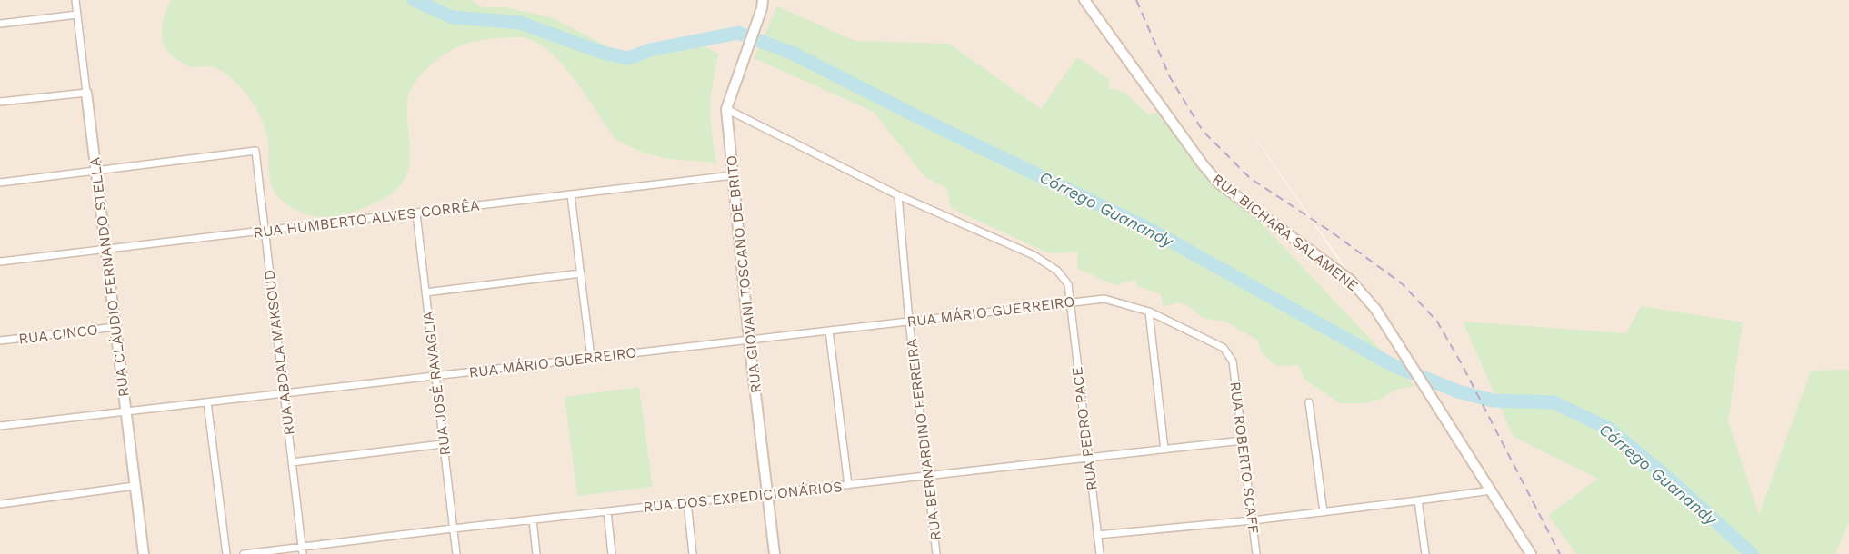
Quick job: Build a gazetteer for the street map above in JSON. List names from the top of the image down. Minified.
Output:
{"streets":{"main road":["RUA BICHARA SALAMENE","RUA GIOVANI TOSCANO DE BRITO","RUA CLÁUDIO FERNANDO STELLA"],"street":["RUA HUMBERTO ALVES CORRÊA","RUA MÁRIO GUERREIRO","RUA CINCO","RUA ABDALA MAKSOUD","RUA JOSÉ RAVAGLIA","RUA PEDRO PACE","RUA BERNARDINO FERREIRA","RUA ROBERTO SCAFF","RUA DOS EXPEDICIONÁRIOS"]},"crossings":[["RUA HUMBERTO ALVES CORRÊA","RUA GIOVANI TOSCANO DE BRITO"],["RUA HUMBERTO ALVES CORRÊA","RUA CLÁUDIO FERNANDO STELLA"],["RUA HUMBERTO ALVES CORRÊA","RUA ABDALA MAKSOUD"],["RUA HUMBERTO ALVES CORRÊA","RUA JOSÉ RAVAGLIA"],["RUA GIOVANI TOSCANO DE BRITO","RUA MÁRIO GUERREIRO"],["RUA GIOVANI TOSCANO DE BRITO","RUA PEDRO PACE"],["RUA GIOVANI TOSCANO DE BRITO","RUA DOS EXPEDICIONÁRIOS"],["RUA CLÁUDIO FERNANDO STELLA","RUA MÁRIO GUERREIRO"],["RUA CLÁUDIO FERNANDO STELLA","RUA CINCO"],["RUA CLÁUDIO FERNANDO STELLA","RUA ABDALA MAKSOUD"],["RUA MÁRIO GUERREIRO","RUA ABDALA MAKSOUD"],["RUA MÁRIO GUERREIRO","RUA JOSÉ RAVAGLIA"],["RUA MÁRIO GUERREIRO","RUA PEDRO PACE"],["RUA MÁRIO GUERREIRO","RUA BERNARDINO FERREIRA"],["RUA MÁRIO GUERREIRO","RUA ROBERTO SCAFF"],["RUA ABDALA MAKSOUD","RUA DOS EXPEDICIONÁRIOS"],["RUA JOSÉ RAVAGLIA","RUA DOS EXPEDICIONÁRIOS"],["RUA PEDRO PACE","RUA BERNARDINO FERREIRA"],["RUA PEDRO PACE","RUA DOS EXPEDICIONÁRIOS"],["RUA BERNARDINO FERREIRA","RUA DOS EXPEDICIONÁRIOS"],["RUA ROBERTO SCAFF","RUA DOS EXPEDICIONÁRIOS"]],"water":["Córrego Guanandy"]}
